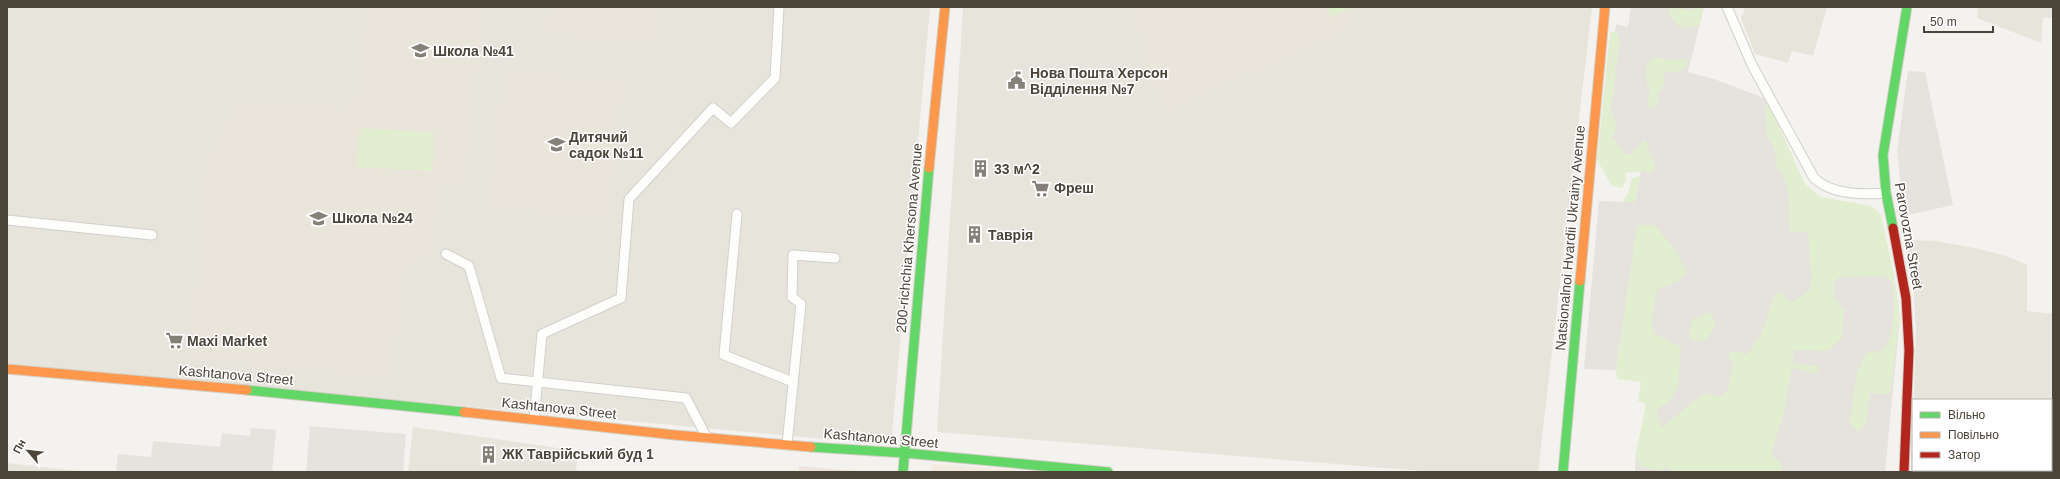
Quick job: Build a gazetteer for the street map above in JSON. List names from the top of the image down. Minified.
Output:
{"streets":{"street":["Parovozna Street","200-richchia Khersona Avenue","Natsionalnoi Hvardii Ukrainy Avenue","Kashtanova Street"]},"crossings":[["200-richchia Khersona Avenue","Kashtanova Street"]],"places":{"school or university":["Школа №41","Дитячий садок №11","Школа №24"],"public building":["Нова Пошта Херсон Відділення №7"],"building":["33 м^2","Таврія","ЖК Таврійський буд 1"],"supermarket":["Фреш","Maxi Market"]},"legend":["Вільно","Повільно","Затор"],"scale_bar":"50 m","north":"top left"}
